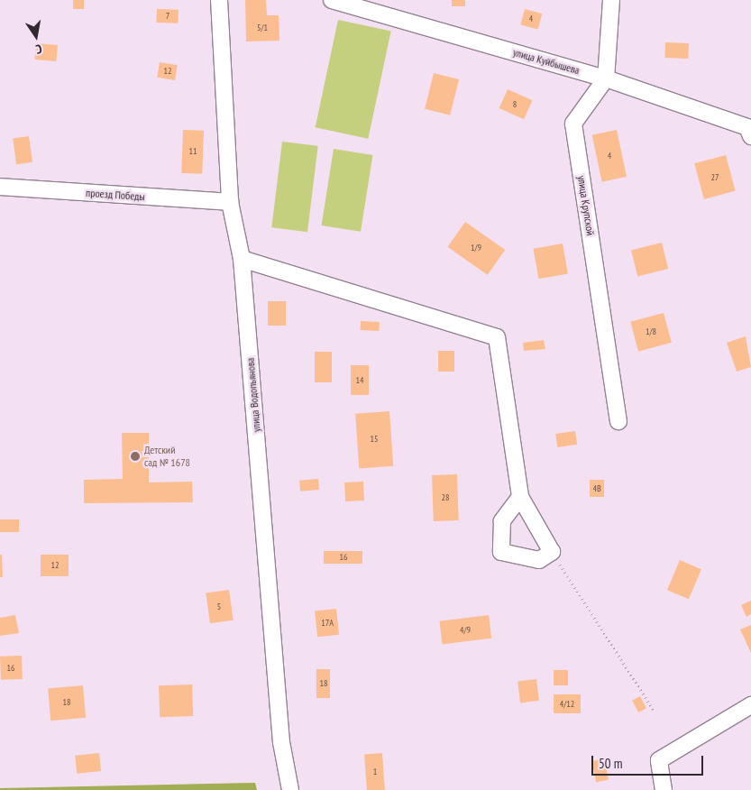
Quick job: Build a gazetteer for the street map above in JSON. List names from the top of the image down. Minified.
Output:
{"streets":{"street":["улица Куйбышева","проезд Победы","улица Крупской","улица Водопьянова"]},"crossings":[["улица Куйбышева","улица Крупской"],["проезд Победы","улица Водопьянова"]],"places":["Детский сад № 1678"],"house_numbers":["7","4","5/1","12","8","11","4","27","1/9","1/8","14","15","4В","28","16","12","5","17А","4/9","16","18","18","4/12","1"],"scale_bar":"50 m","north":"bottom"}
